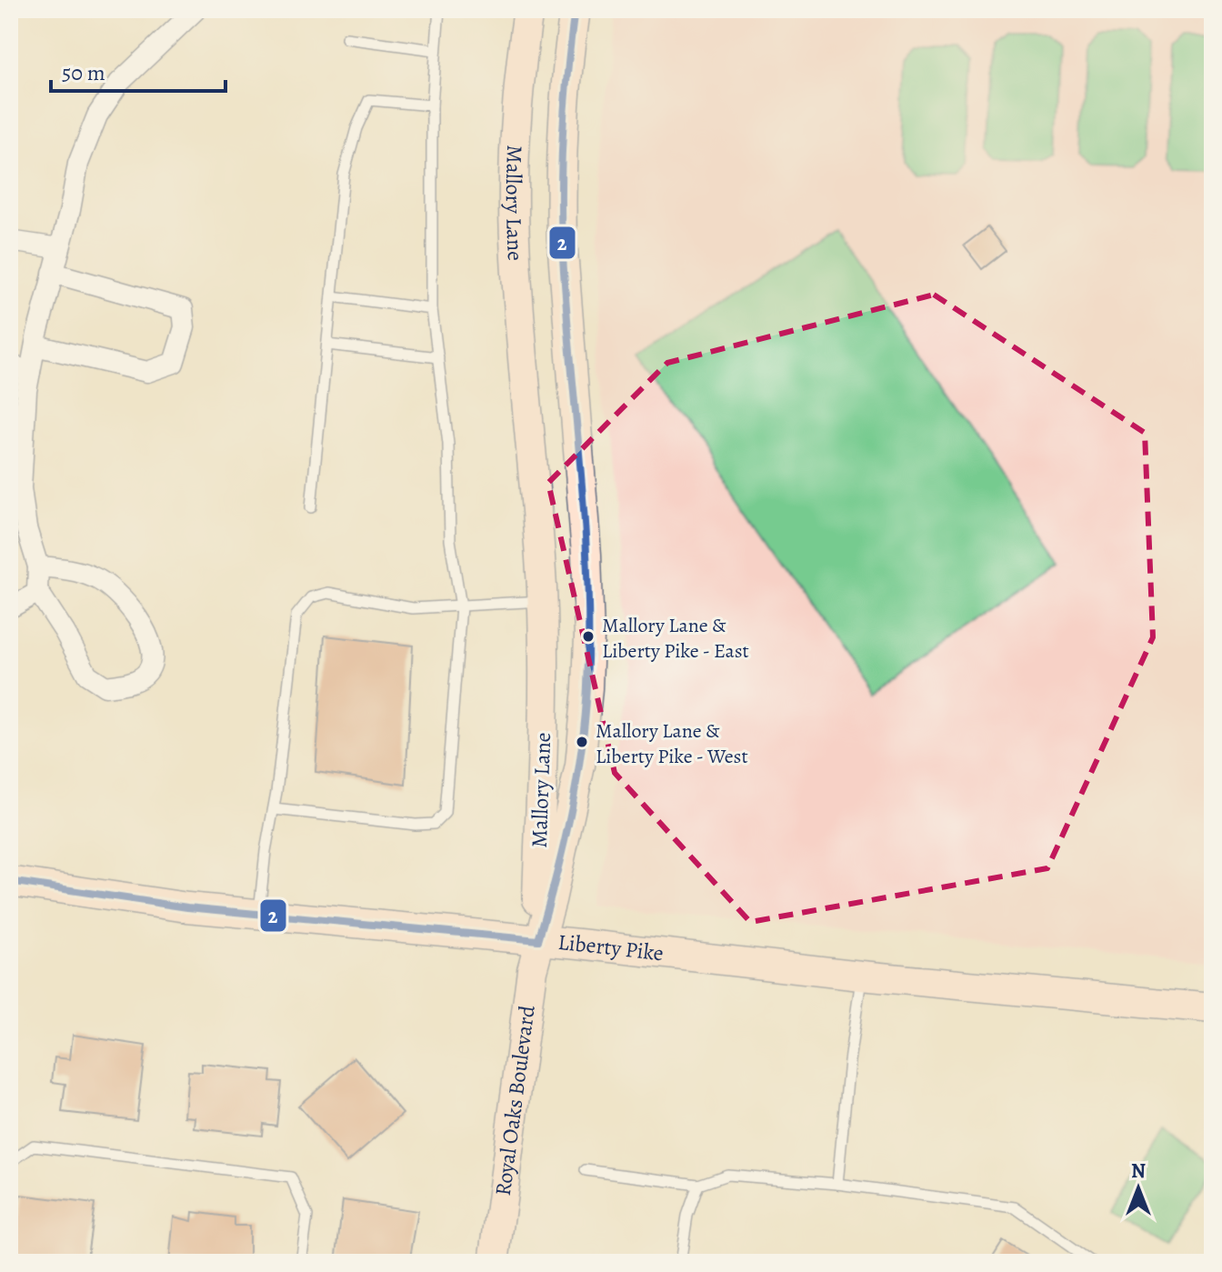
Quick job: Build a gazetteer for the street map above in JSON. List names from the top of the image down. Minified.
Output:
{"streets":{"main road":["Mallory Lane","Liberty Pike","Royal Oaks Boulevard"]},"crossings":[["Mallory Lane","Liberty Pike"],["Mallory Lane","Royal Oaks Boulevard"],["Liberty Pike","Royal Oaks Boulevard"]],"places":["Mallory Lane & Liberty Pike - East","Mallory Lane & Liberty Pike - West"],"lines":["transit line 2"],"scale_bar":"50 m","north":"top"}
